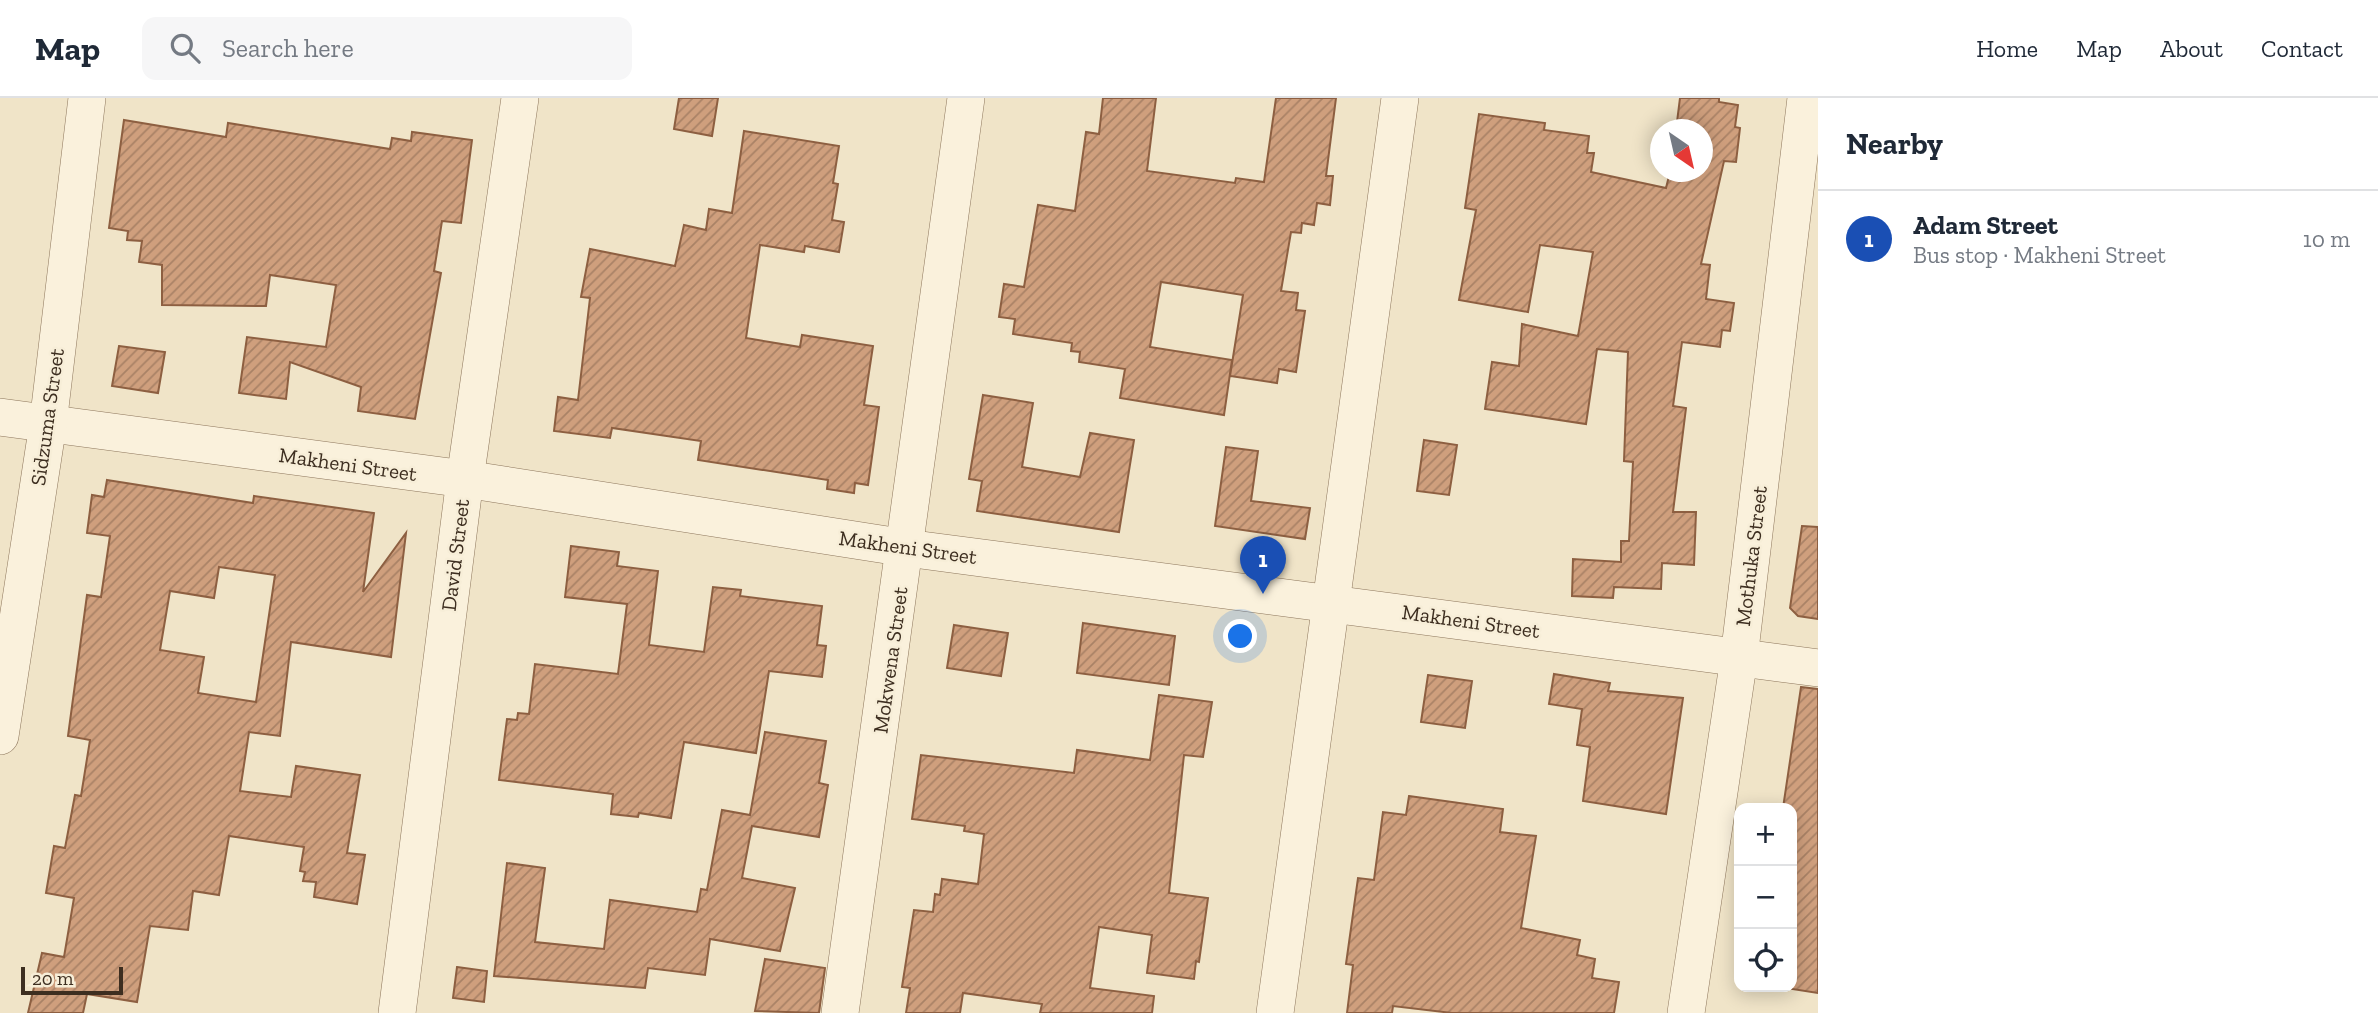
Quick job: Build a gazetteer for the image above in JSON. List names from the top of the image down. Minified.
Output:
{"streets":{"street":["Sidzuma Street","Makheni Street","David Street","Mothuka Street","Mokwena Street"]},"crossings":[["Sidzuma Street","Makheni Street"],["Makheni Street","David Street"],["Makheni Street","Mothuka Street"],["Makheni Street","Mokwena Street"]],"scale_bar":"20 m","north":"bottom right","page":{"header":"Map","search":"Search here","nav":["Home","Map","About","Contact"],"heading":"Nearby","list":[{"mark":"1","name":"Adam Street","note":"Bus stop · Makheni Street","value":"10 m"}],"pins":"1","map_buttons":["+","−"],"scale":"20 m"}}
